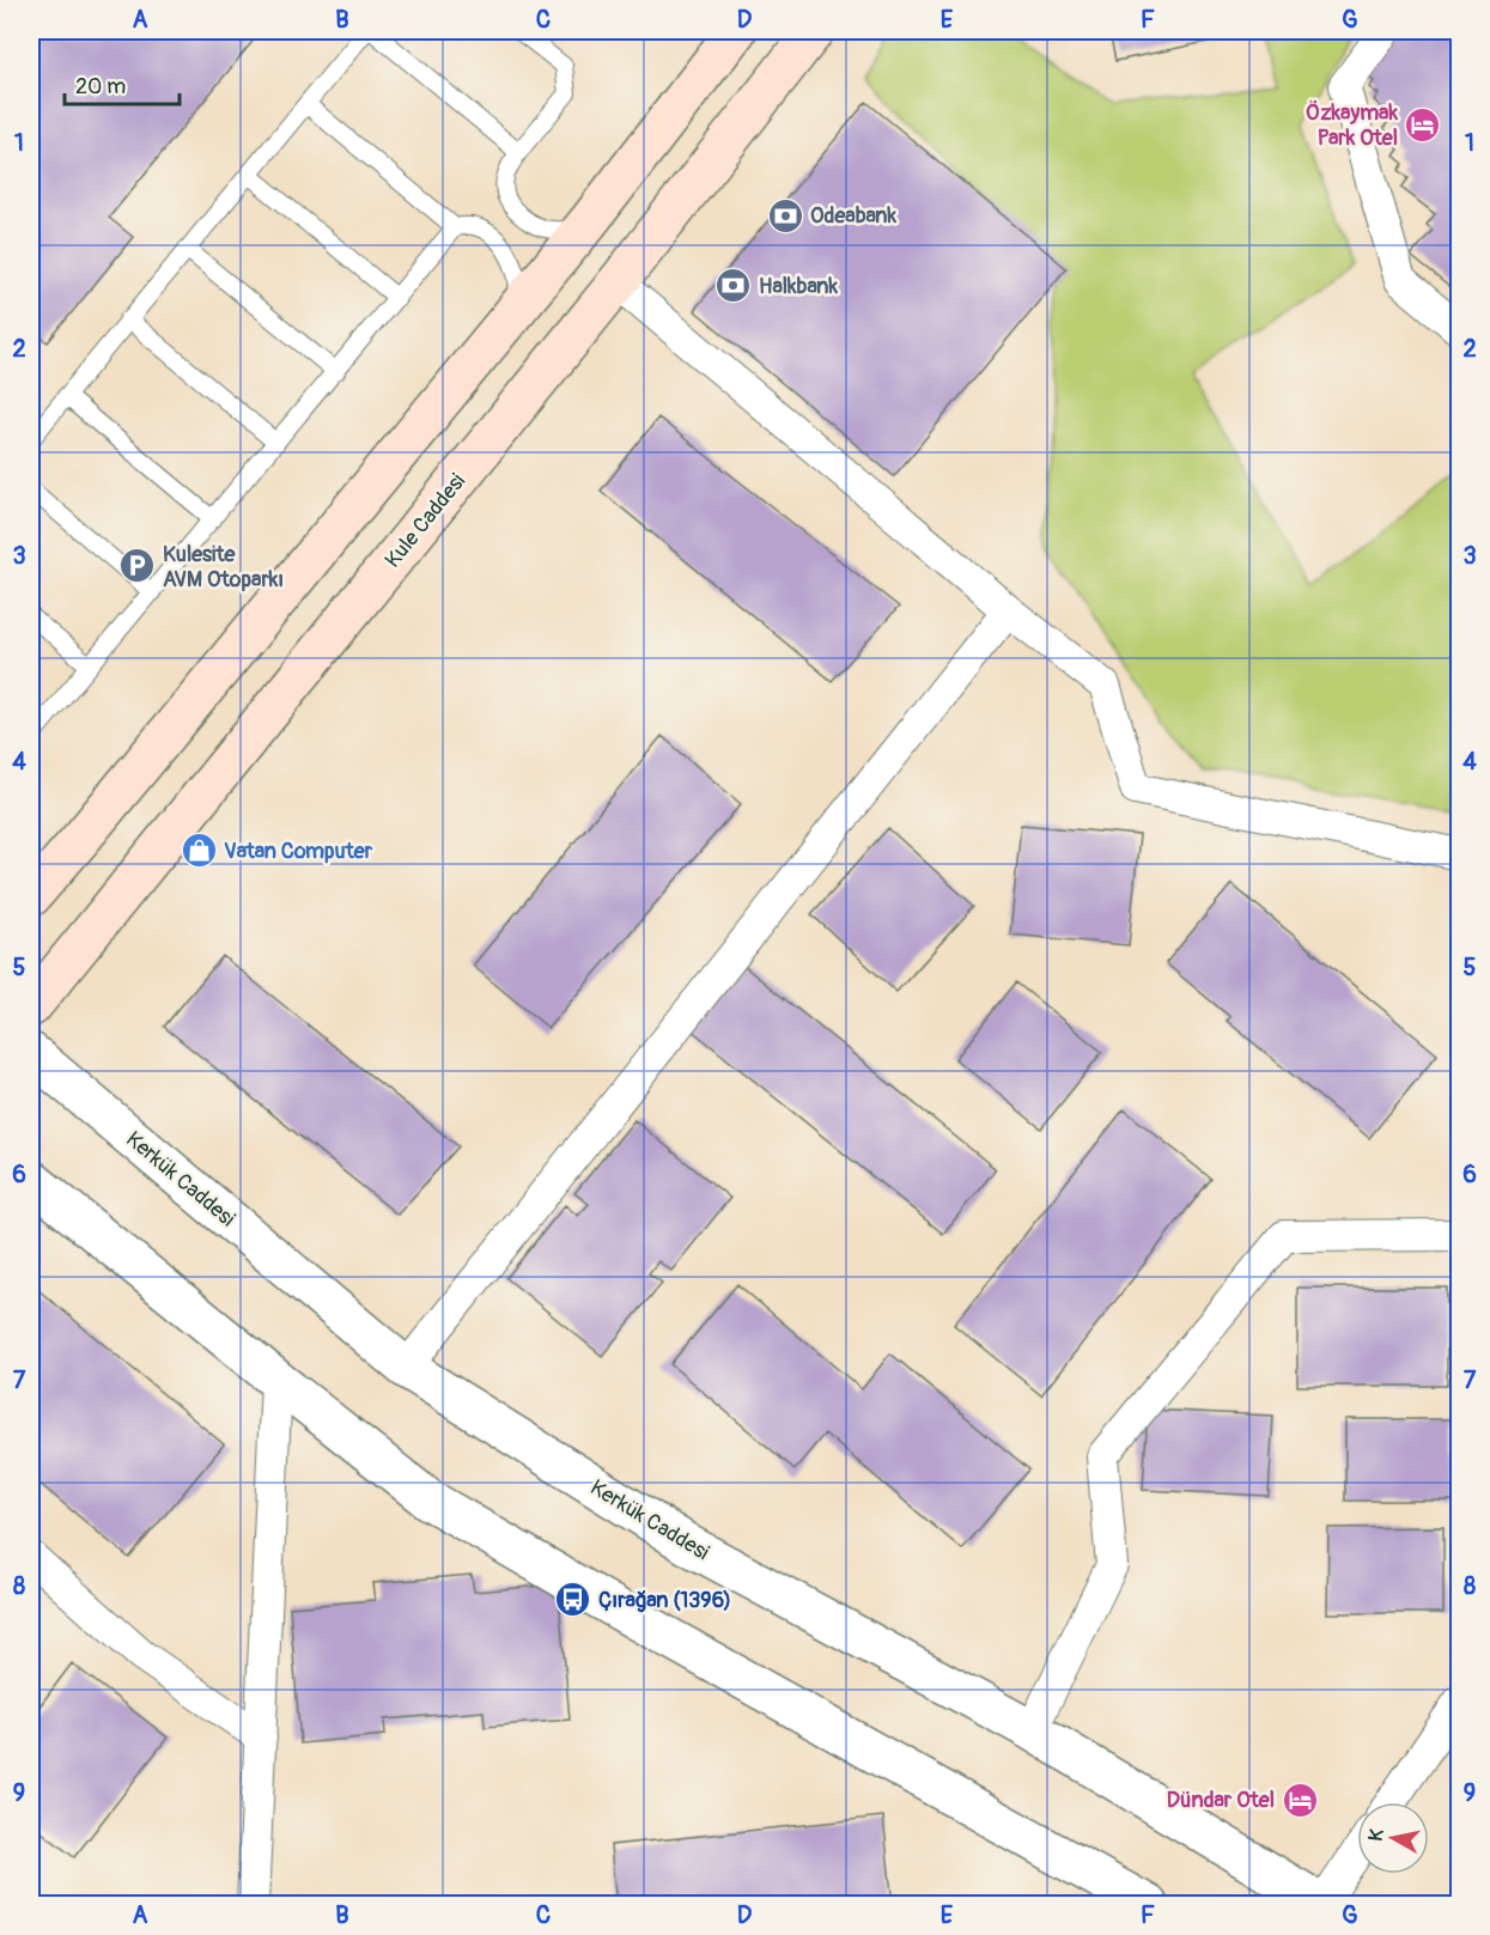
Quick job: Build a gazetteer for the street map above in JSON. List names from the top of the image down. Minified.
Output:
{"streets":{"main road":["Kule Caddesi"],"street":["Kerkük Caddesi"]},"places":{"hotel":["Özkaymak Park Otel","Dündar Otel"],"bank":["Odeabank","Halkbank"],"parking":["Kulesite AVM Otoparkı"],"shop":["Vatan Computer"],"bus stop":["Çırağan (1396)"]},"scale_bar":"20 m","north":"left","grid":{"columns":["A","B","C","D","E","F","G"],"rows":["1","2","3","4","5","6","7","8","9"]}}
